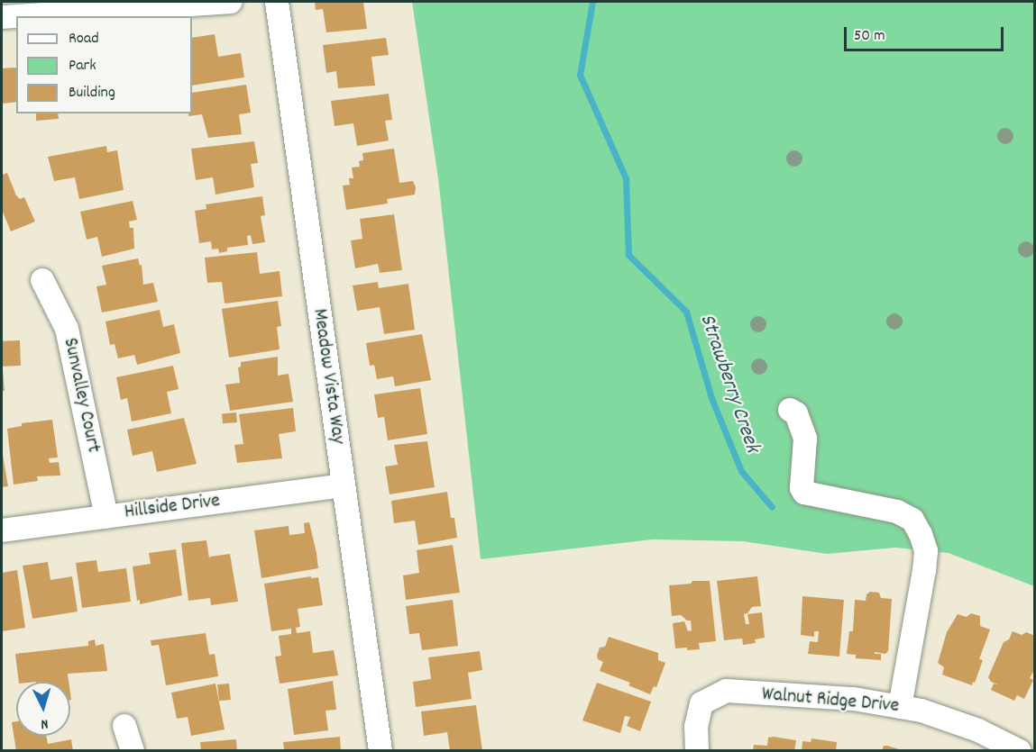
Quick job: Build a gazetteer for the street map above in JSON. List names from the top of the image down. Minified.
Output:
{"streets":{"street":["Meadow Vista Way","Sunvalley Court","Hillside Drive","Walnut Ridge Drive"]},"crossings":[["Meadow Vista Way","Hillside Drive"],["Sunvalley Court","Hillside Drive"]],"water":["Strawberry Creek"],"legend":["Road","Park","Building"],"scale_bar":"50 m","north":"bottom"}
